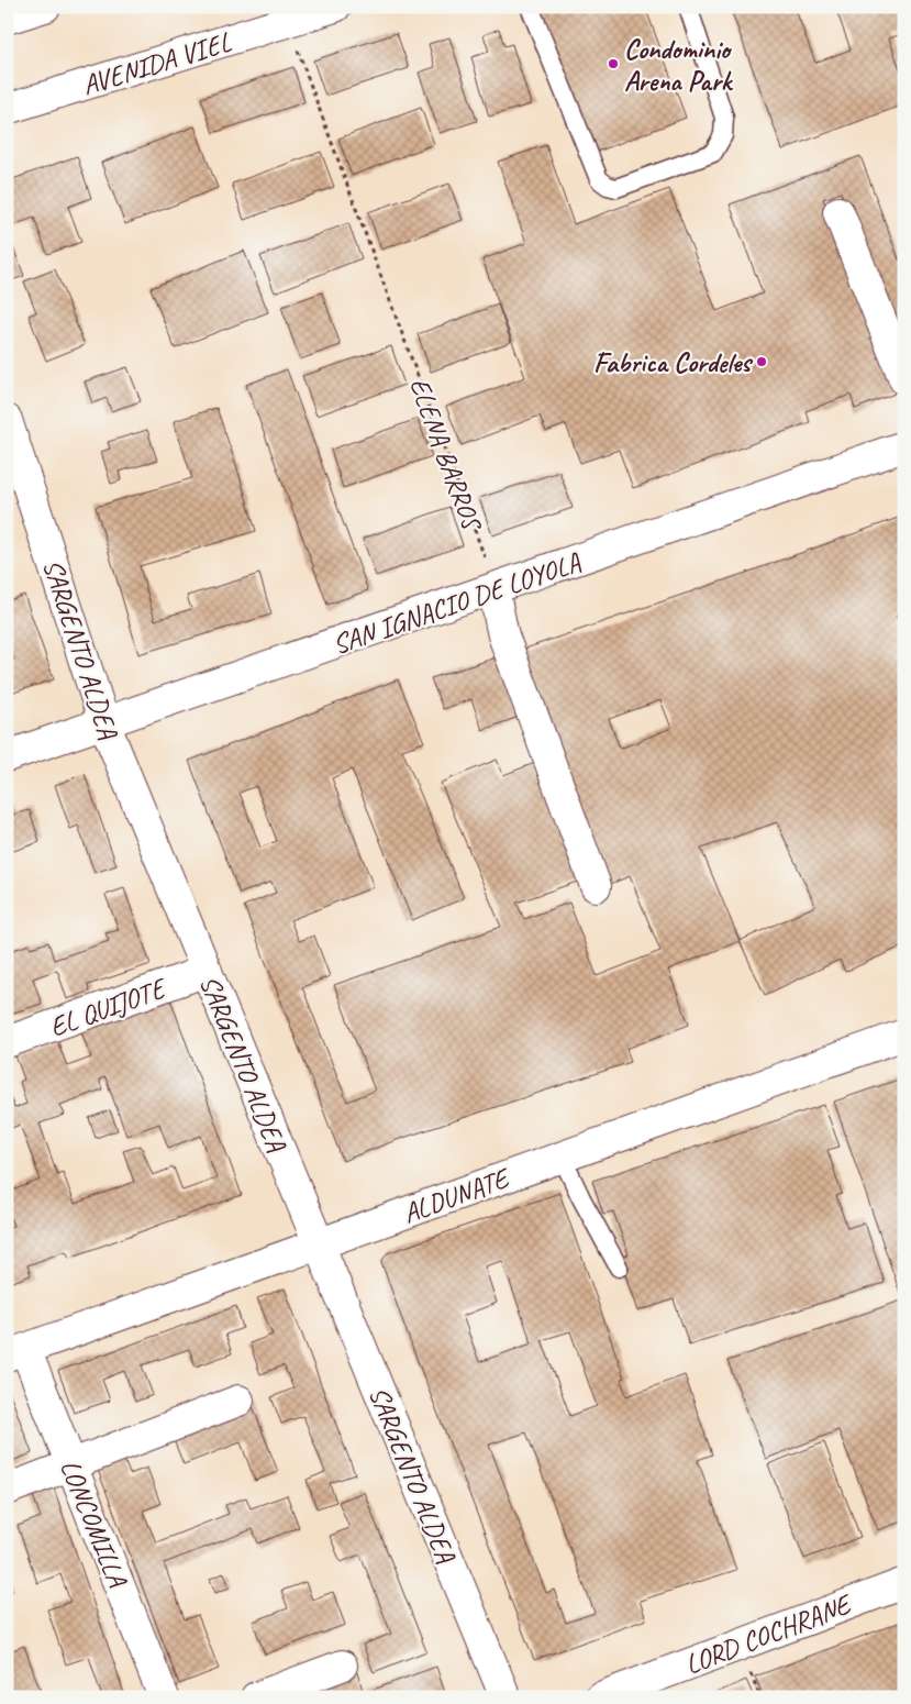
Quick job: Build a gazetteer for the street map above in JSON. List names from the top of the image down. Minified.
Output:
{"streets":{"main road":["AVENIDA VIEL","SAN IGNACIO DE LOYOLA","SARGENTO ALDEA","EL QUIJOTE","ALDUNATE","LONCOMILLA","LORD COCHRANE"],"path":["ELENA BARROS"]},"crossings":[["AVENIDA VIEL","ELENA BARROS"],["ELENA BARROS","SAN IGNACIO DE LOYOLA"],["SAN IGNACIO DE LOYOLA","SARGENTO ALDEA"],["SARGENTO ALDEA","EL QUIJOTE"],["SARGENTO ALDEA","ALDUNATE"],["ALDUNATE","LONCOMILLA"]],"places":["Condominio Arena Park","Fabrica Cordeles"]}
